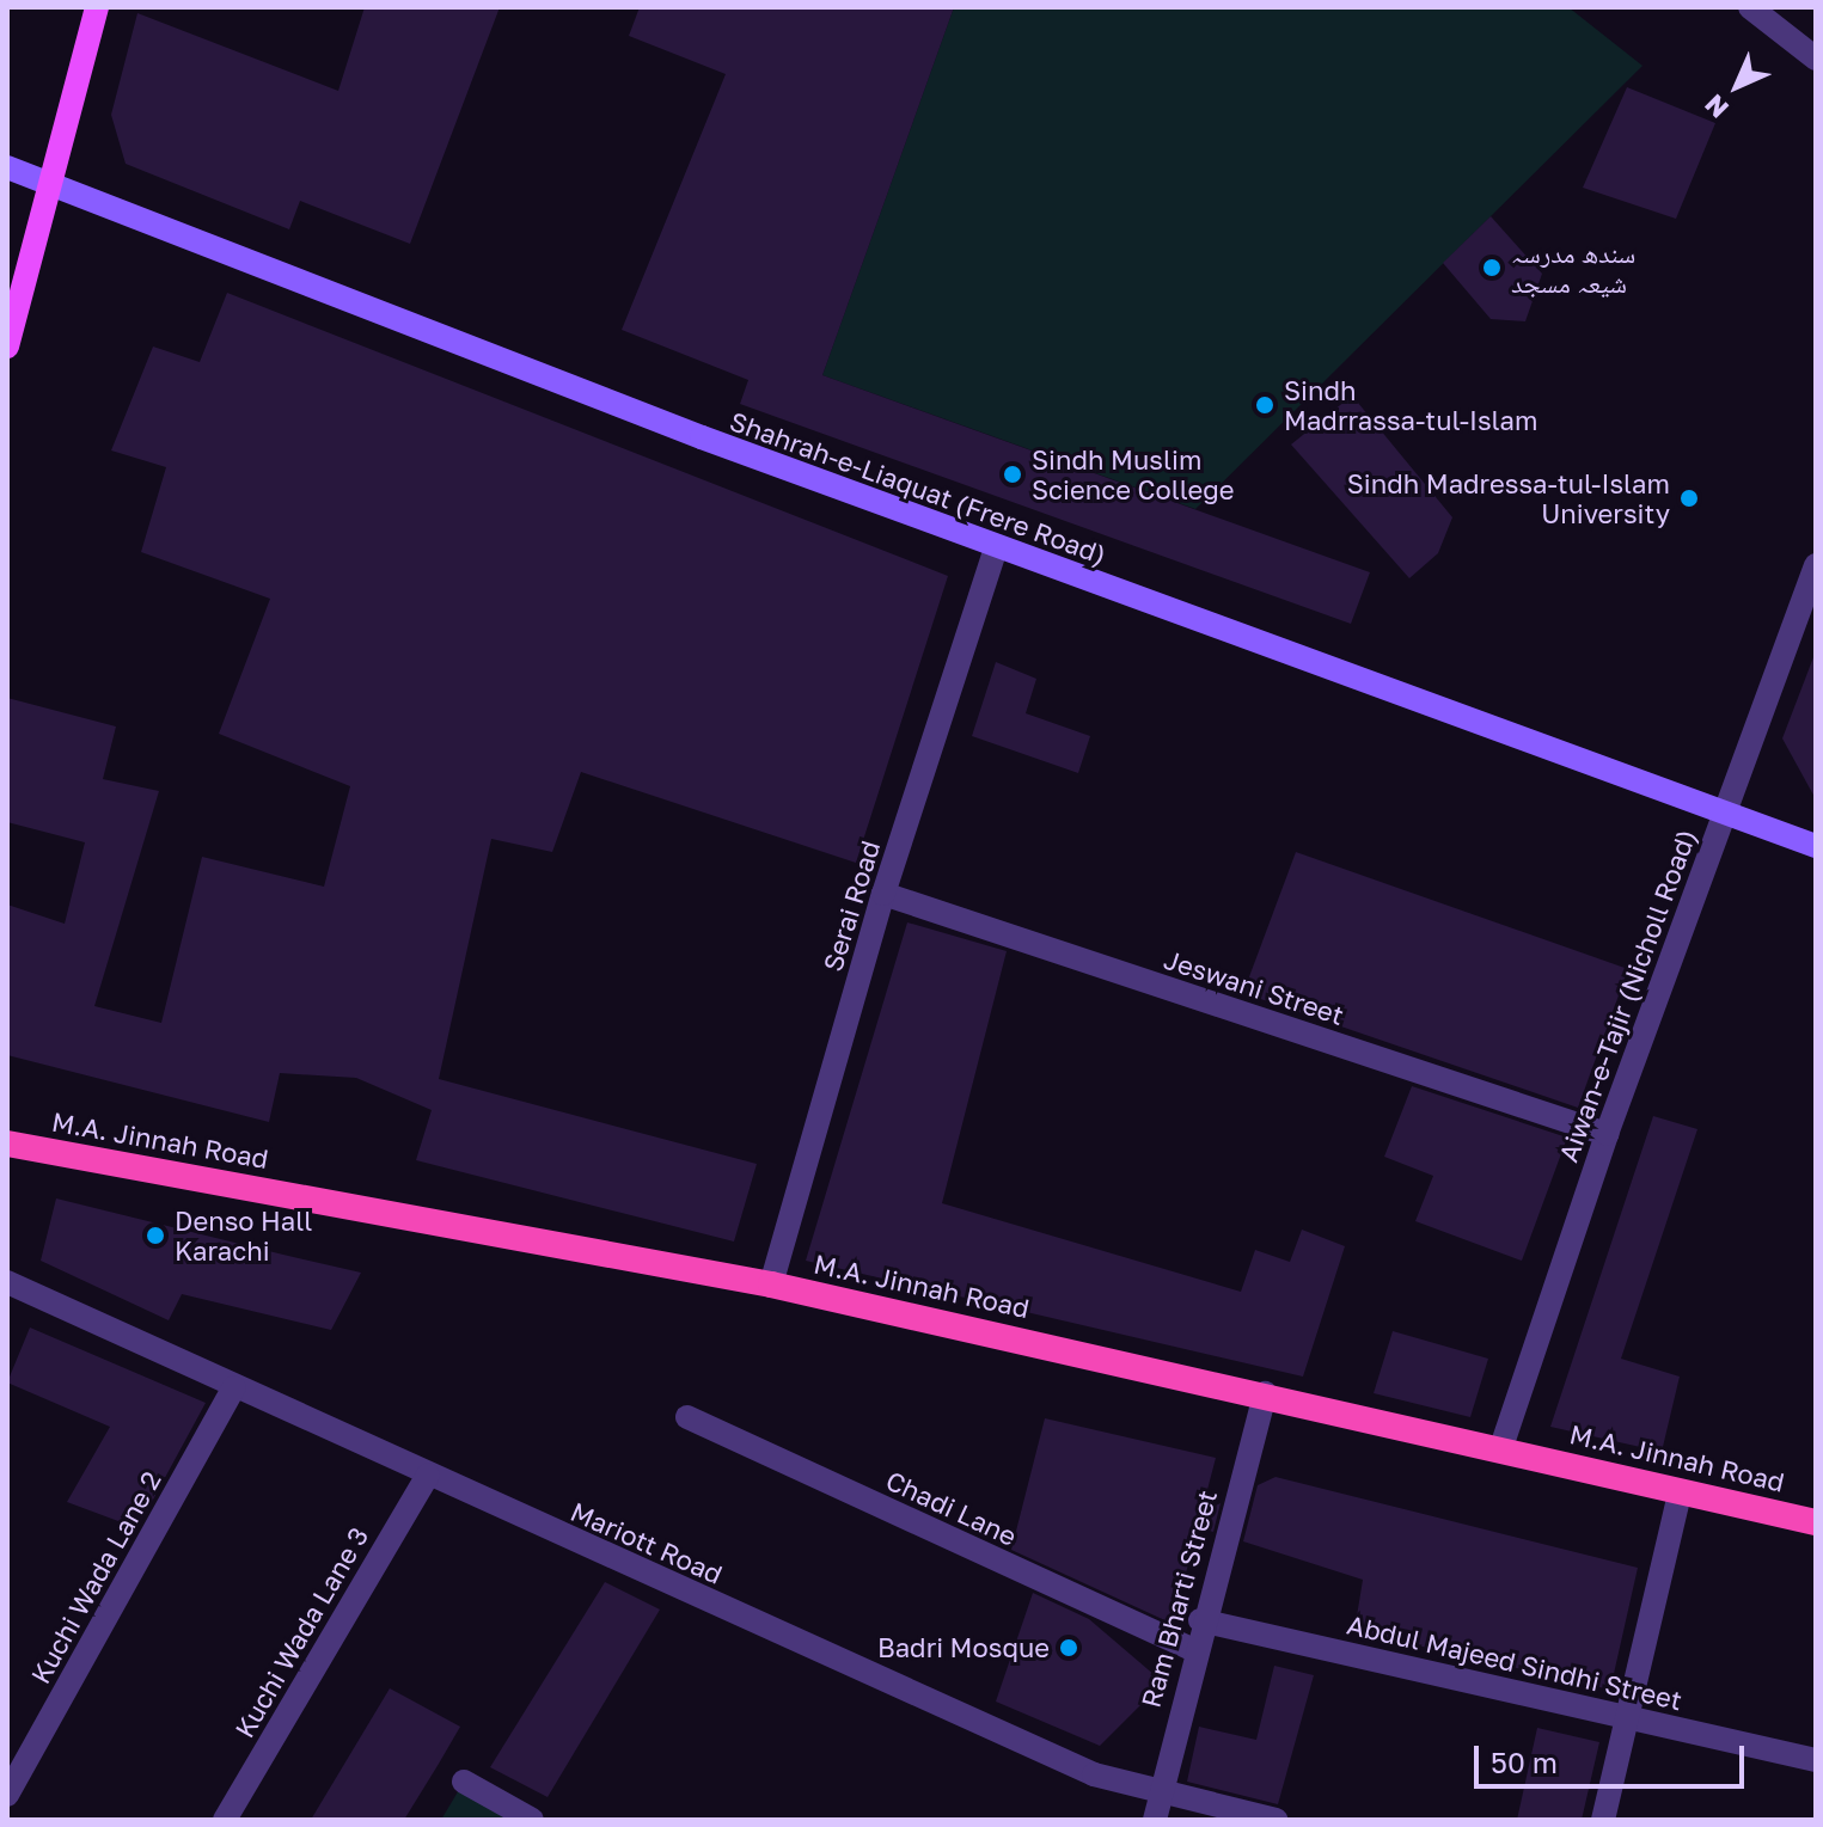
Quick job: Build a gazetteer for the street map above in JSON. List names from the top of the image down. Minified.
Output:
{"streets":{"highway":["M.A. Jinnah Road"],"main road":["Shahrah-e-Liaquat (Frere Road)"],"street":["Serai Road","Jeswani Street","Aiwan-e-Tajir (Nicholl Road)","Chadi Lane","Mariott Road","Kuchi Wada Lane 2","Ram Bharti Street","Kuchi Wada Lane 3","Abdul Majeed Sindhi Street"]},"crossings":[["Shahrah-e-Liaquat (Frere Road)","Serai Road"],["Shahrah-e-Liaquat (Frere Road)","Aiwan-e-Tajir (Nicholl Road)"],["Serai Road","Jeswani Street"],["Serai Road","M.A. Jinnah Road"],["Jeswani Street","Aiwan-e-Tajir (Nicholl Road)"],["Aiwan-e-Tajir (Nicholl Road)","M.A. Jinnah Road"],["M.A. Jinnah Road","Ram Bharti Street"],["Chadi Lane","Ram Bharti Street"],["Mariott Road","Kuchi Wada Lane 2"],["Mariott Road","Ram Bharti Street"],["Mariott Road","Kuchi Wada Lane 3"],["Ram Bharti Street","Abdul Majeed Sindhi Street"]],"places":["سندھ مدرسہ شیعہ مسجد","Sindh Madrrassa-tul-Islam","Sindh Muslim Science College","Sindh Madressa-tul-Islam University","Denso Hall Karachi","Badri Mosque"],"scale_bar":"50 m","north":"bottom left"}
